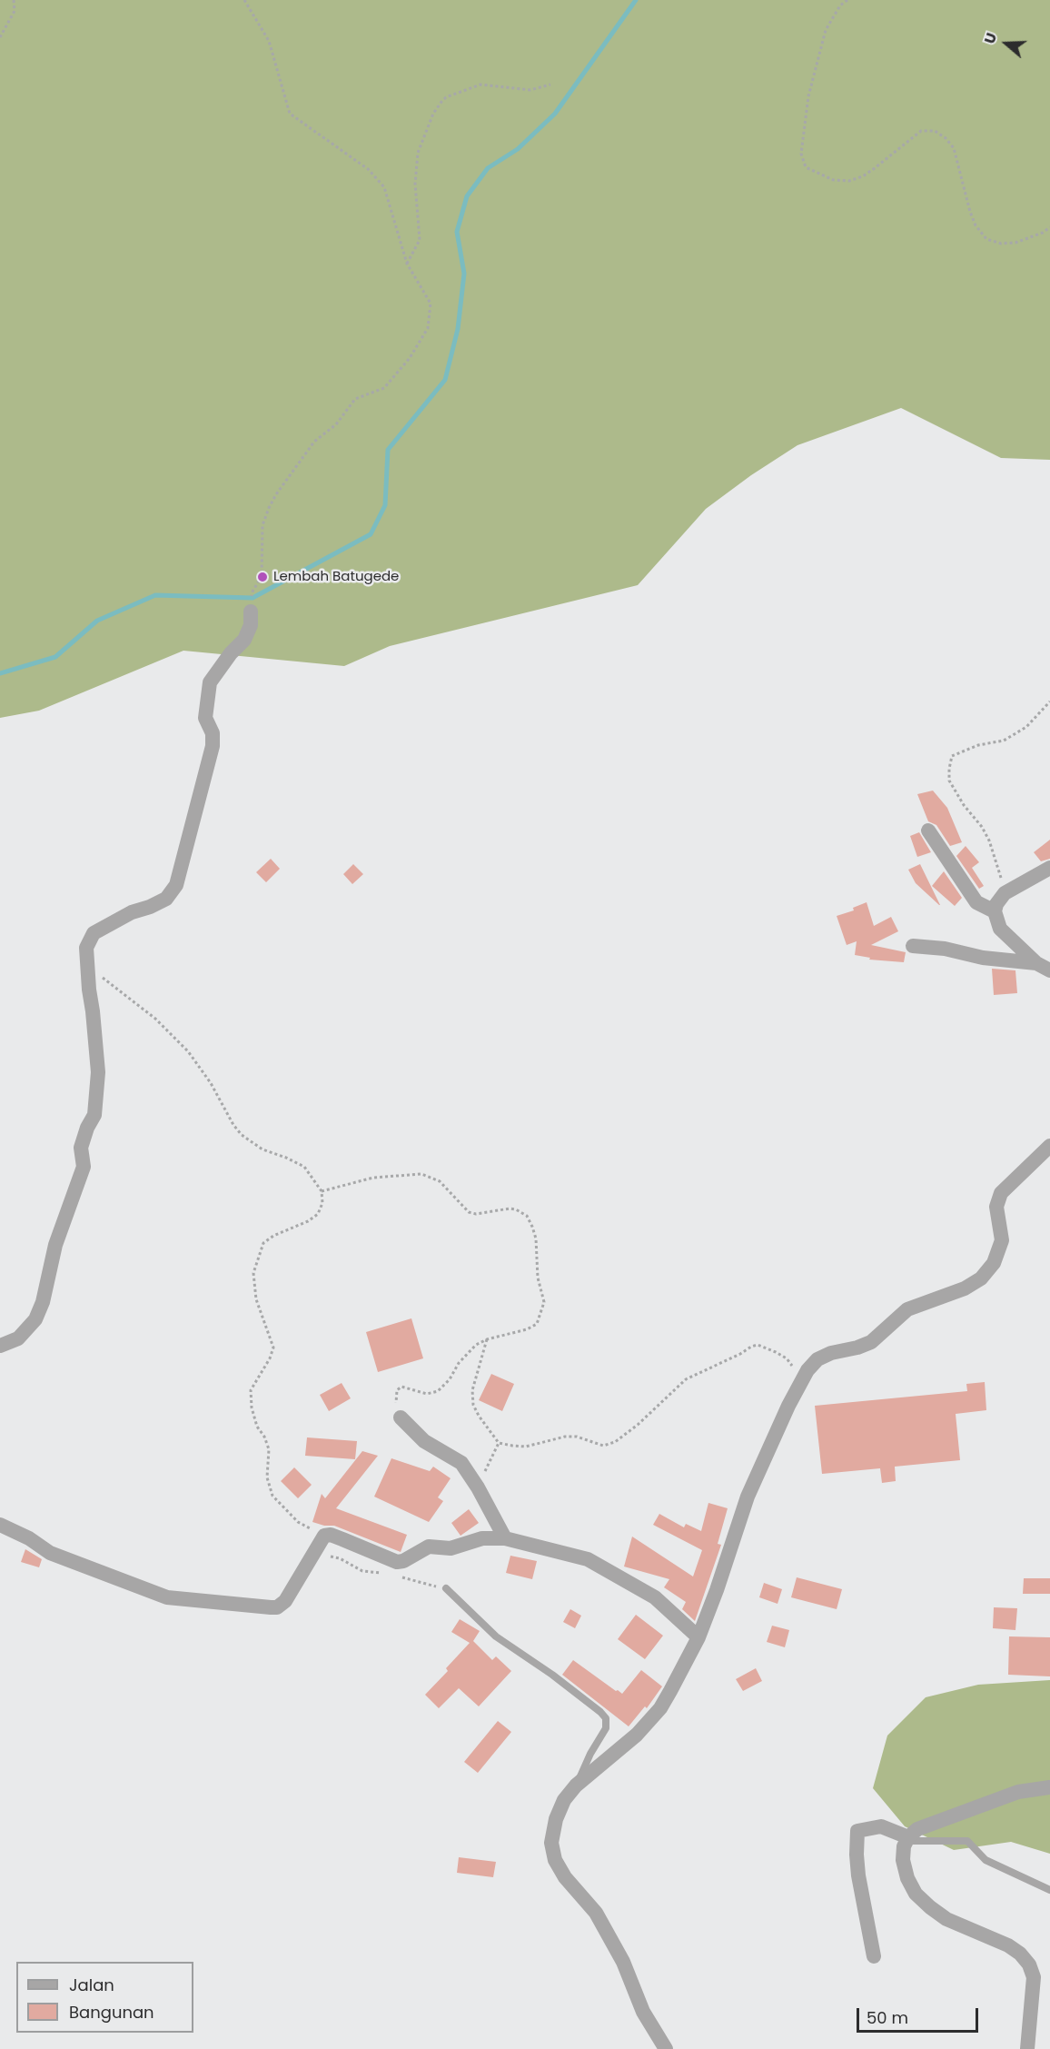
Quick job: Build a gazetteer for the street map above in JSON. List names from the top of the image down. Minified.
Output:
{"places":["Lembah Batugede"],"legend":["Jalan","Bangunan"],"scale_bar":"50 m","north":"left"}
